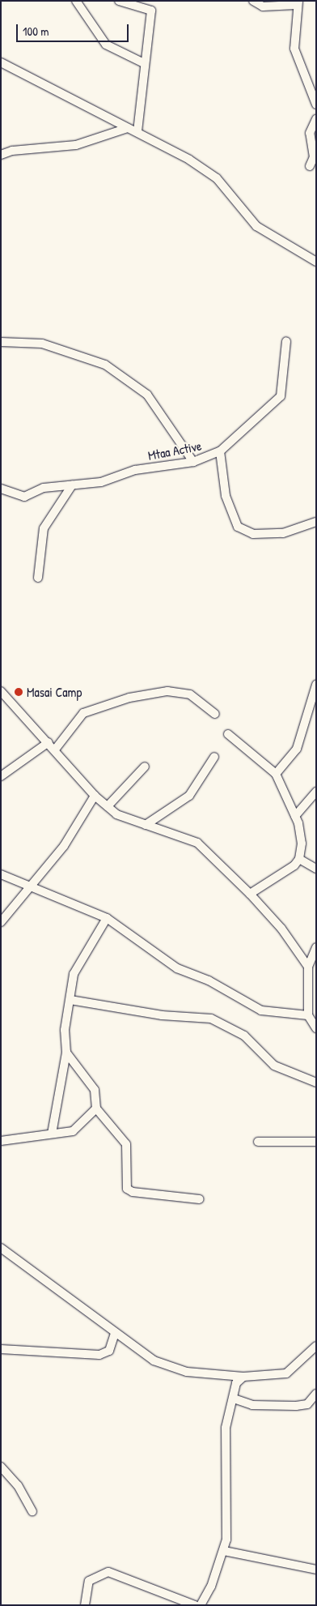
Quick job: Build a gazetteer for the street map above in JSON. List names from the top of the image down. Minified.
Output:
{"streets":{"street":["Mtaa Active"]},"places":["Masai Camp"],"scale_bar":"100 m"}
